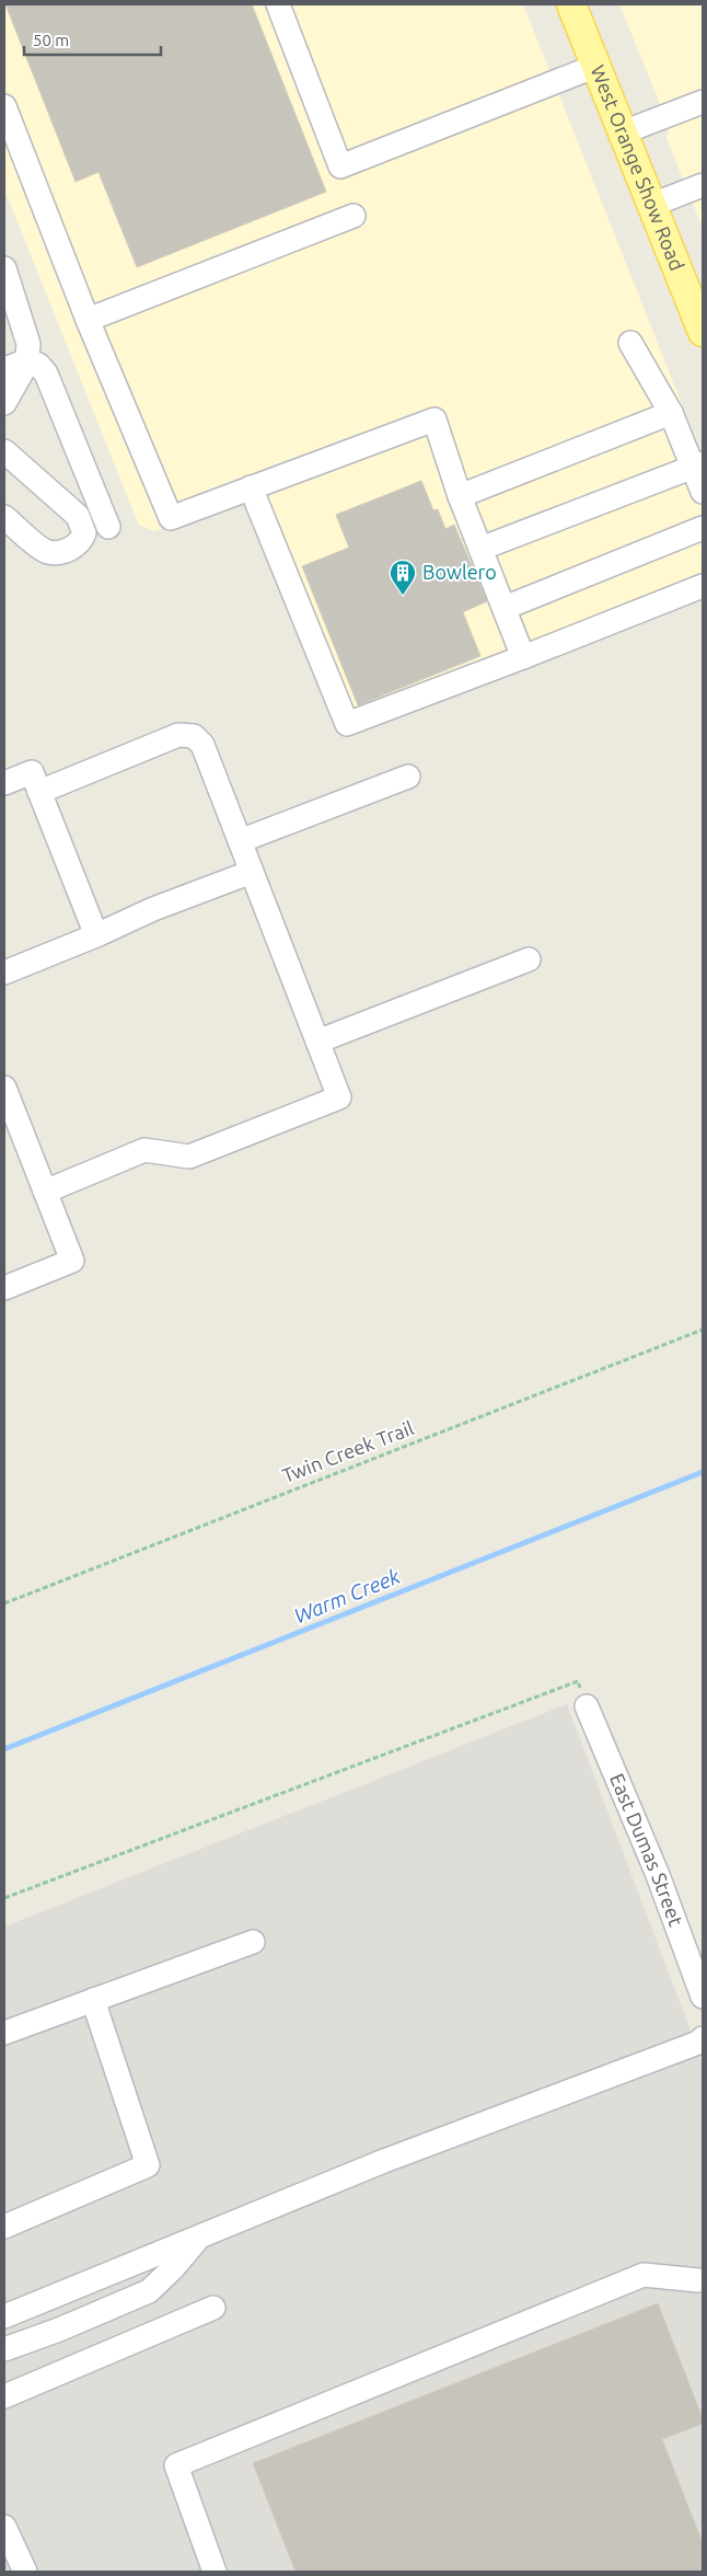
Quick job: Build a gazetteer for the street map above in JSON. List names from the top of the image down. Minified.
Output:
{"streets":{"main road":["West Orange Show Road"],"street":["East Dumas Street"],"path":["Twin Creek Trail"]},"water":["Warm Creek"],"places":{"building":["Bowlero"]},"scale_bar":"50 m"}
